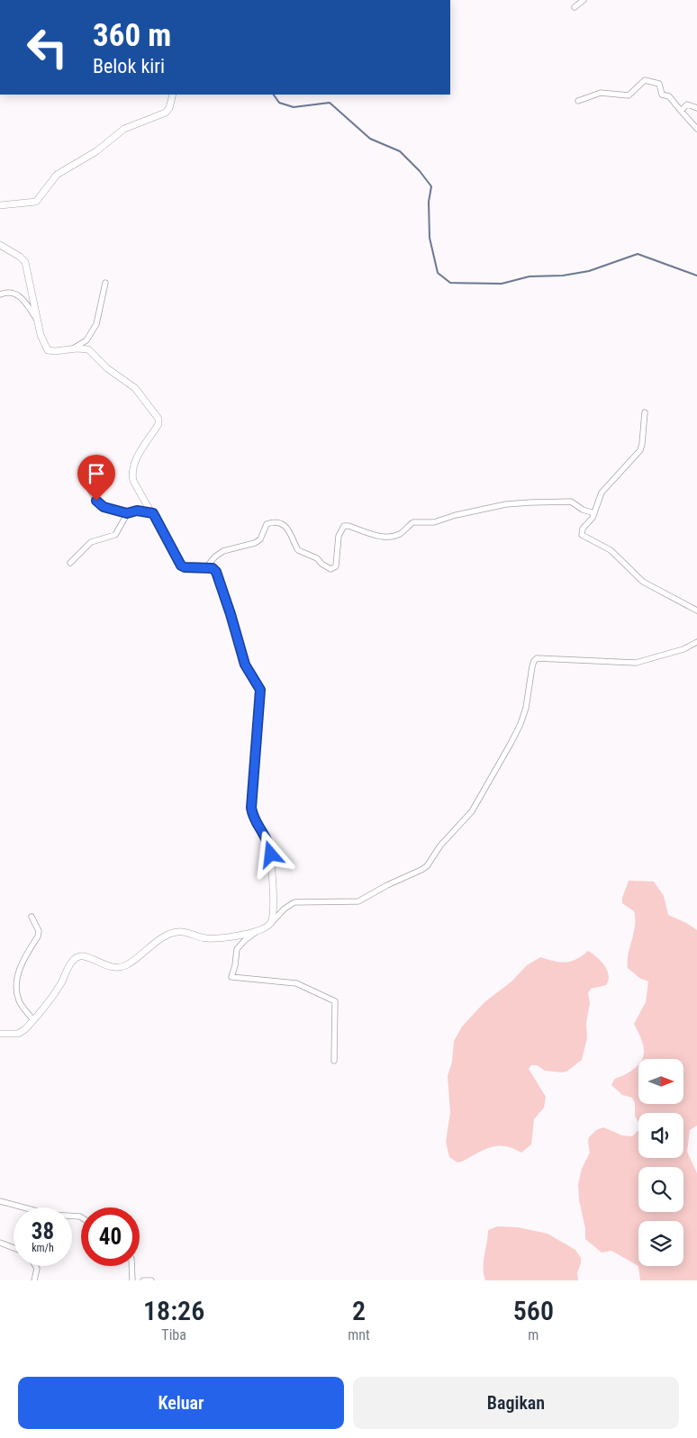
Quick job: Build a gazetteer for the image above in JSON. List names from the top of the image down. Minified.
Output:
{"north":"right","page":{"turn":["360 m","Belok kiri"],"speed":"38 km/h","limit":"40","eta":["18:26","Tiba","2","mnt","560","m"],"buttons":["Keluar","Bagikan"]}}
